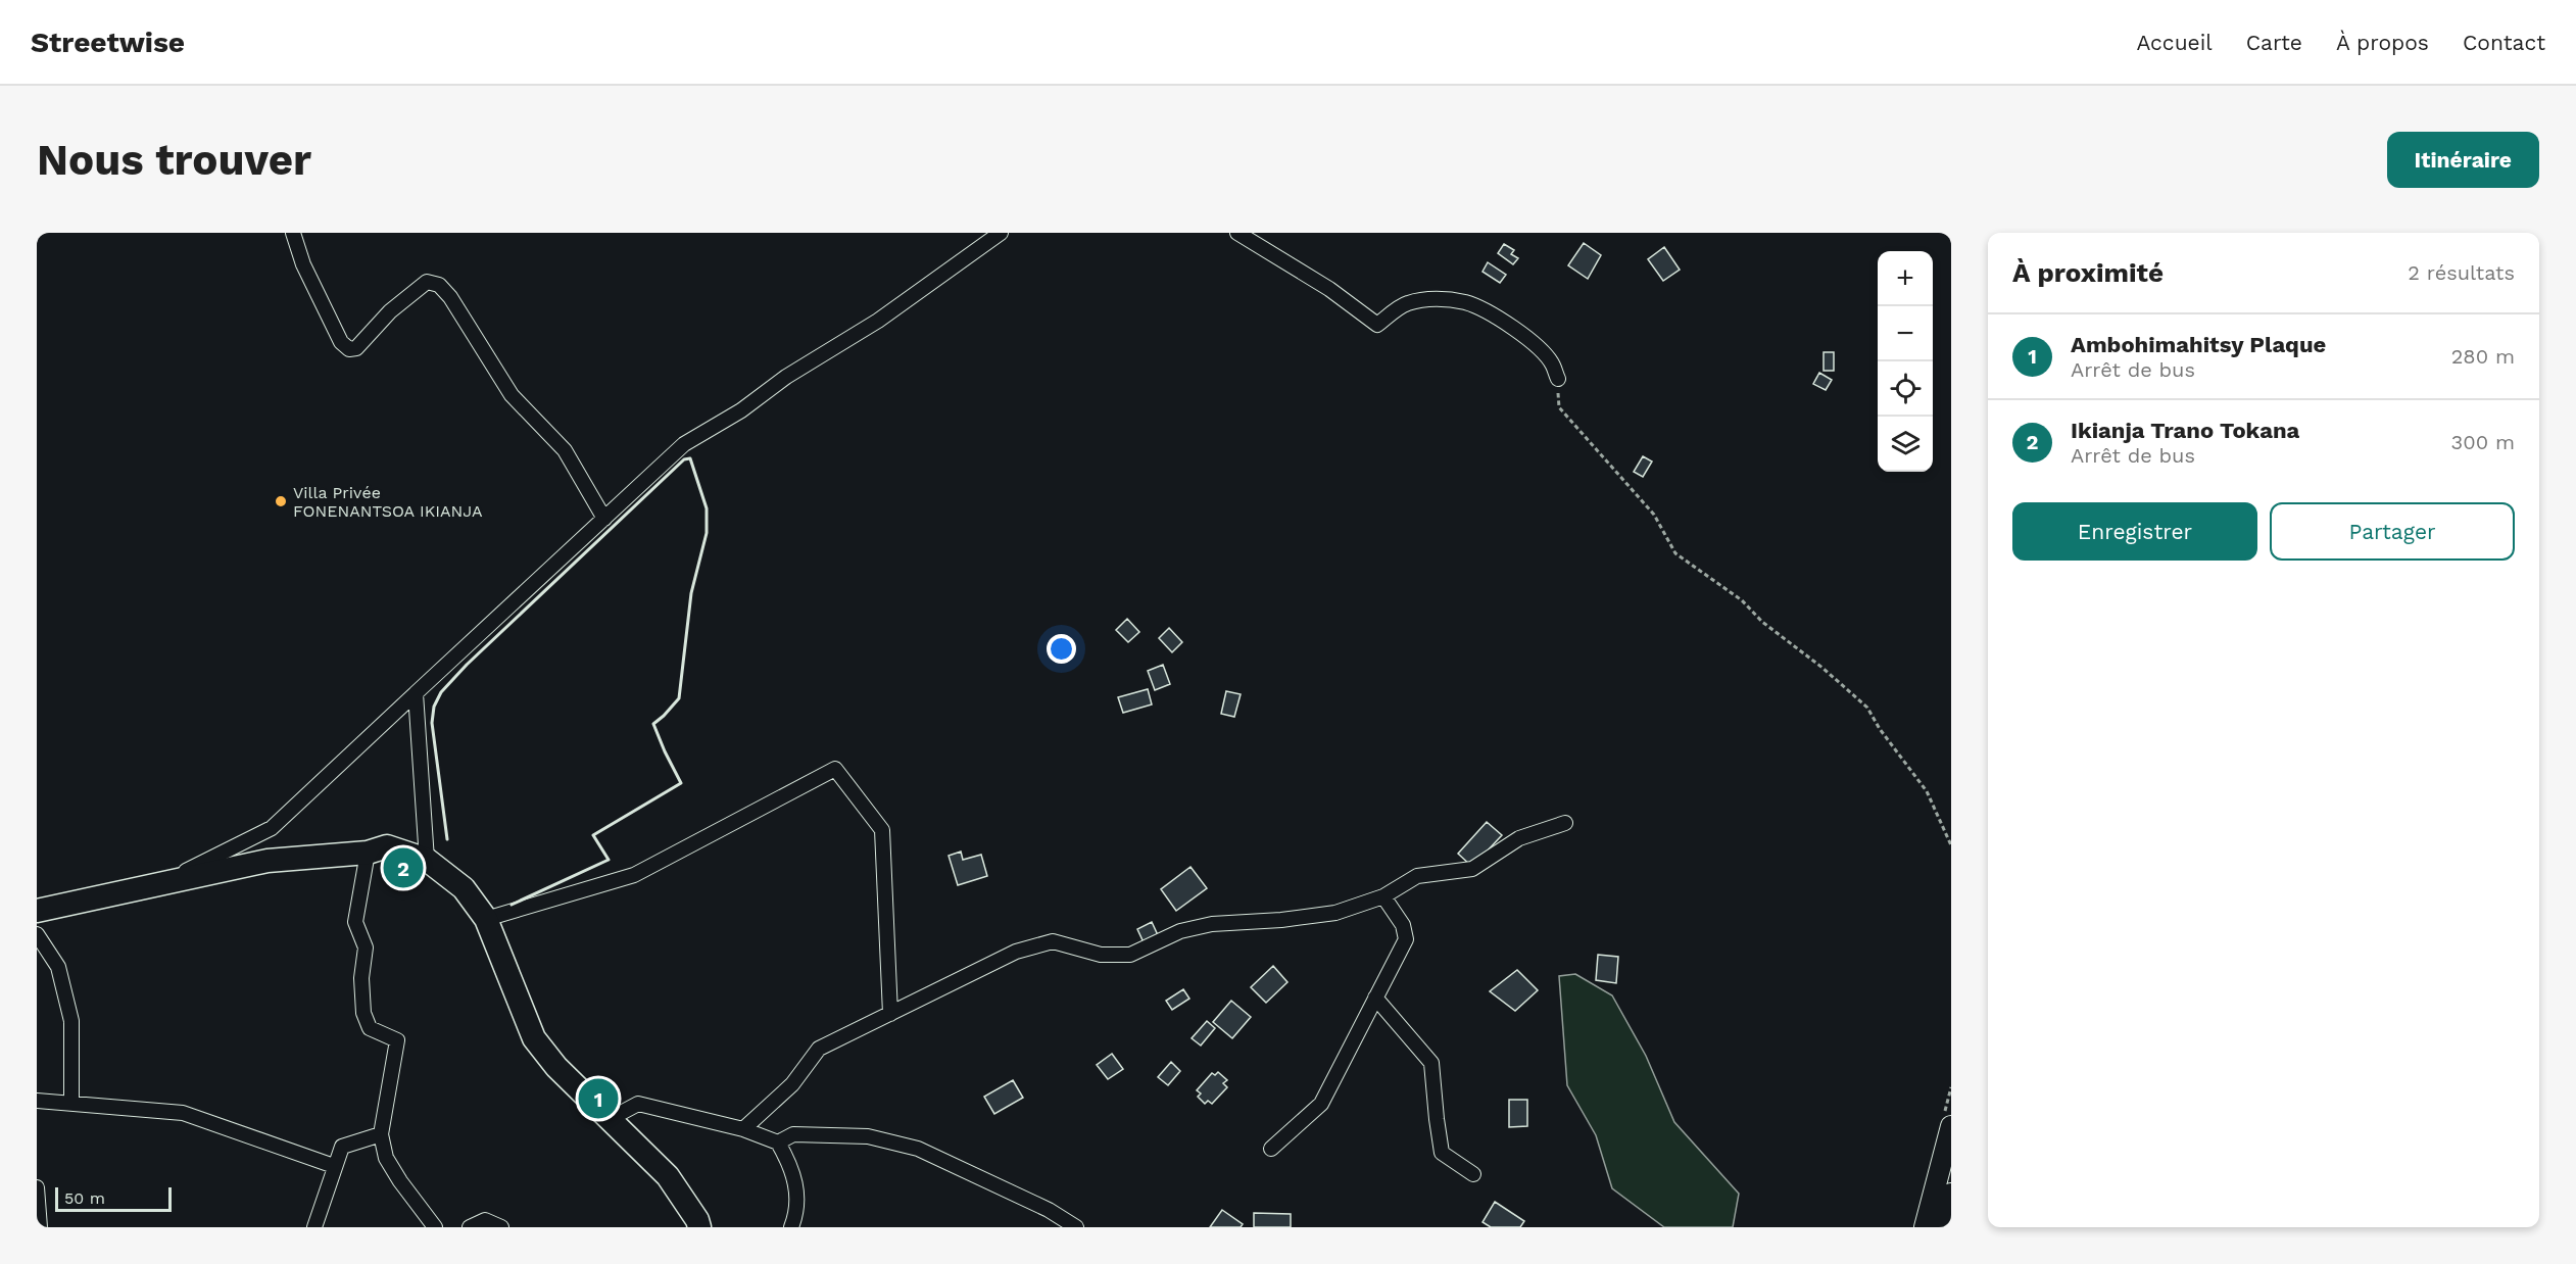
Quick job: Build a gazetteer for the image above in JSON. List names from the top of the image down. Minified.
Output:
{"places":["Villa Privée FONENANTSOA IKIANJA"],"scale_bar":"50 m","page":{"header":"Streetwise","nav":["Accueil","Carte","À propos","Contact"],"buttons":["Itinéraire",["Enregistrer","Partager"]],"title":"Nous trouver","heading":["À proximité","2 résultats"],"map_buttons":["+","−"],"list":[{"mark":"1","name":"Ambohimahitsy Plaque","note":"Arrêt de bus","value":"280 m"},{"mark":"2","name":"Ikianja Trano Tokana","note":"Arrêt de bus","value":"300 m"}],"pins":["2","1"],"scale":"50 m"}}
